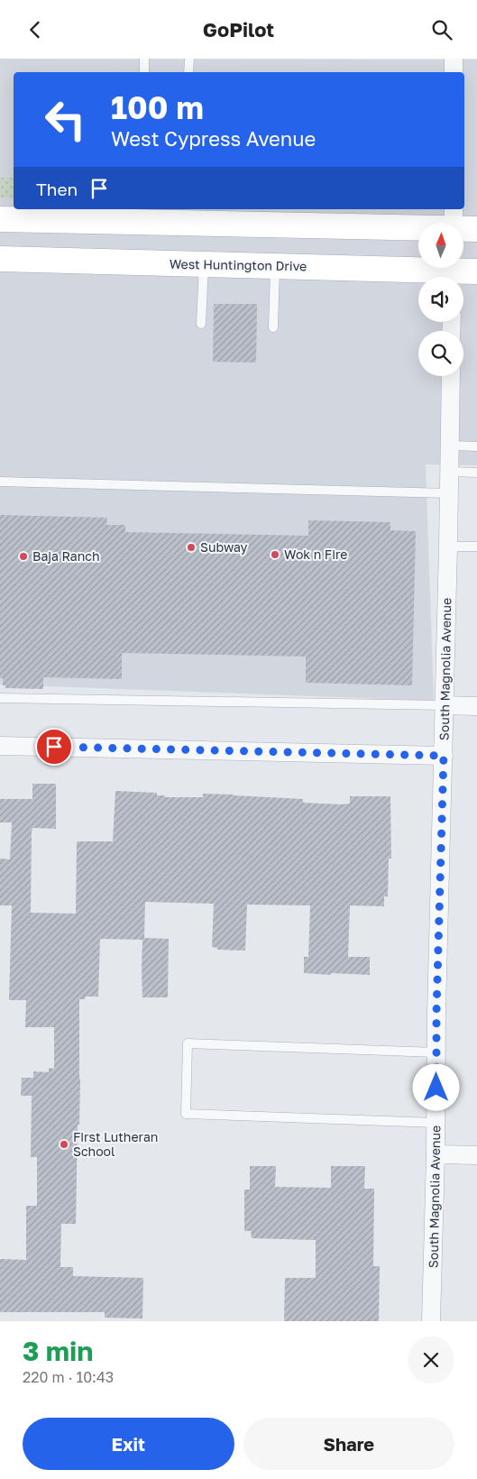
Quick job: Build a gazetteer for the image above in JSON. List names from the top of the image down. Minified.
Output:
{"streets":{"main road":["West Huntington Drive"],"street":["South Magnolia Avenue"]},"places":["Subway","Wok n Fire","Baja Ranch","First Lutheran School"],"north":"top","page":{"header":"GoPilot","turn":["100 m","West Cypress Avenue"],"then":"Then","heading":["3 min","220 m · 10:43"],"buttons":["Exit","Share"]}}
